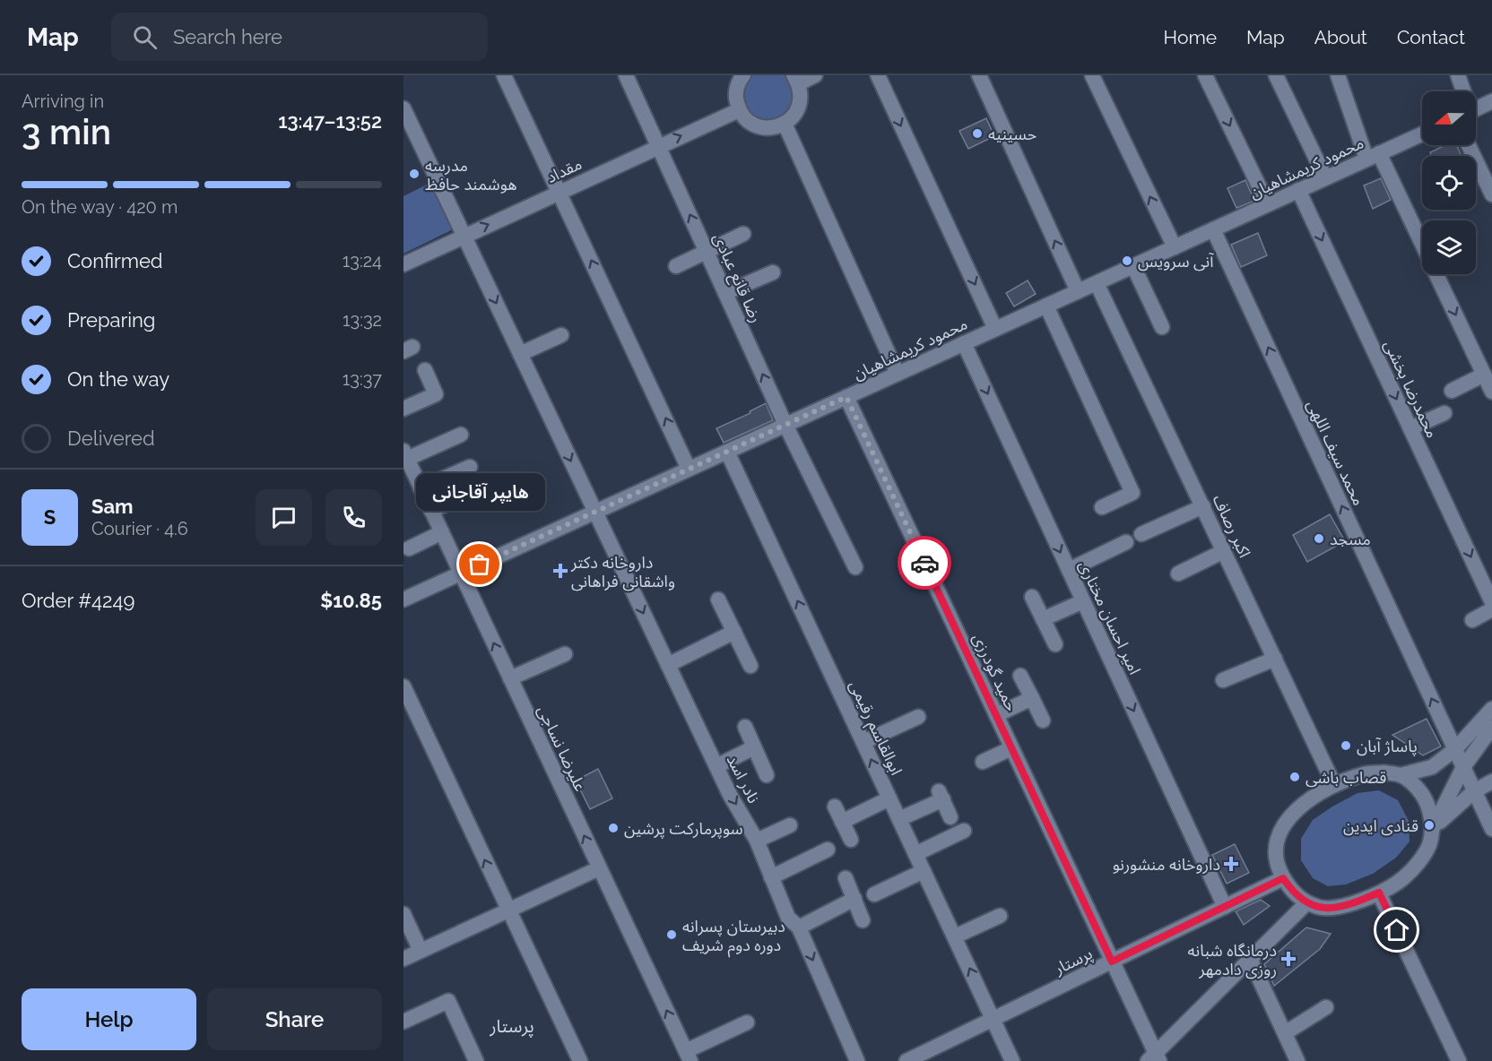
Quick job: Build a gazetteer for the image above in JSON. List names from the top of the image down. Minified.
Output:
{"streets":{"street":["محمود کریمشاهیان","مقداد","رضا قانع عبادی","محمدرضا بخشی","محمد سیف اللهی","اکبر رصاف","امیر احسان مختاری","حمید گودرزی","ابوالقاسم رقیمی","علیرضا نساجی","نادر اسد","پرستار"]},"crossings":[["محمود کریمشاهیان","رضا قانع عبادی"],["محمود کریمشاهیان","محمدرضا بخشی"],["محمود کریمشاهیان","محمد سیف اللهی"],["محمود کریمشاهیان","اکبر رصاف"],["محمود کریمشاهیان","امیر احسان مختاری"],["محمود کریمشاهیان","حمید گودرزی"],["محمود کریمشاهیان","ابوالقاسم رقیمی"],["محمود کریمشاهیان","علیرضا نساجی"],["محمود کریمشاهیان","نادر اسد"],["مقداد","رضا قانع عبادی"],["مقداد","نادر اسد"],["اکبر رصاف","پرستار"],["امیر احسان مختاری","پرستار"],["حمید گودرزی","پرستار"],["ابوالقاسم رقیمی","پرستار"]],"one_way":["محمد سیف اللهی","امیر احسان مختاری"],"districts":["پرستار"],"places":{"other":["حسینیه","مدرسه هوشمند حافظ","آنی سرویس","مسجد","هایپر آقاجانی","پاساژ آبان","قصاب باشی","قنادی ایدین","سوپرمارکت پرشین","دبیرستان پسرانه دوره دوم شریف"],"health":["داروخانه دکتر واشقانی فراهانی","داروخانه منشورنو","درمانگاه شبانه روزی دادمهر"]},"north":"left","page":{"header":"Map","search":"Search here","nav":["Home","Map","About","Contact"],"heading":["3 min","Arriving in","13:47–13:52"],"panel":["Sam","Courier · 4.6","Order #4249","$10.85"],"bar":"On the way · 420 m","list":[["Confirmed","13:24"],["Preparing","13:32"],["On the way","13:37"],"Delivered"],"bubble":"هایپر آقاجانی","round":"S","buttons":["Help","Share"]}}
